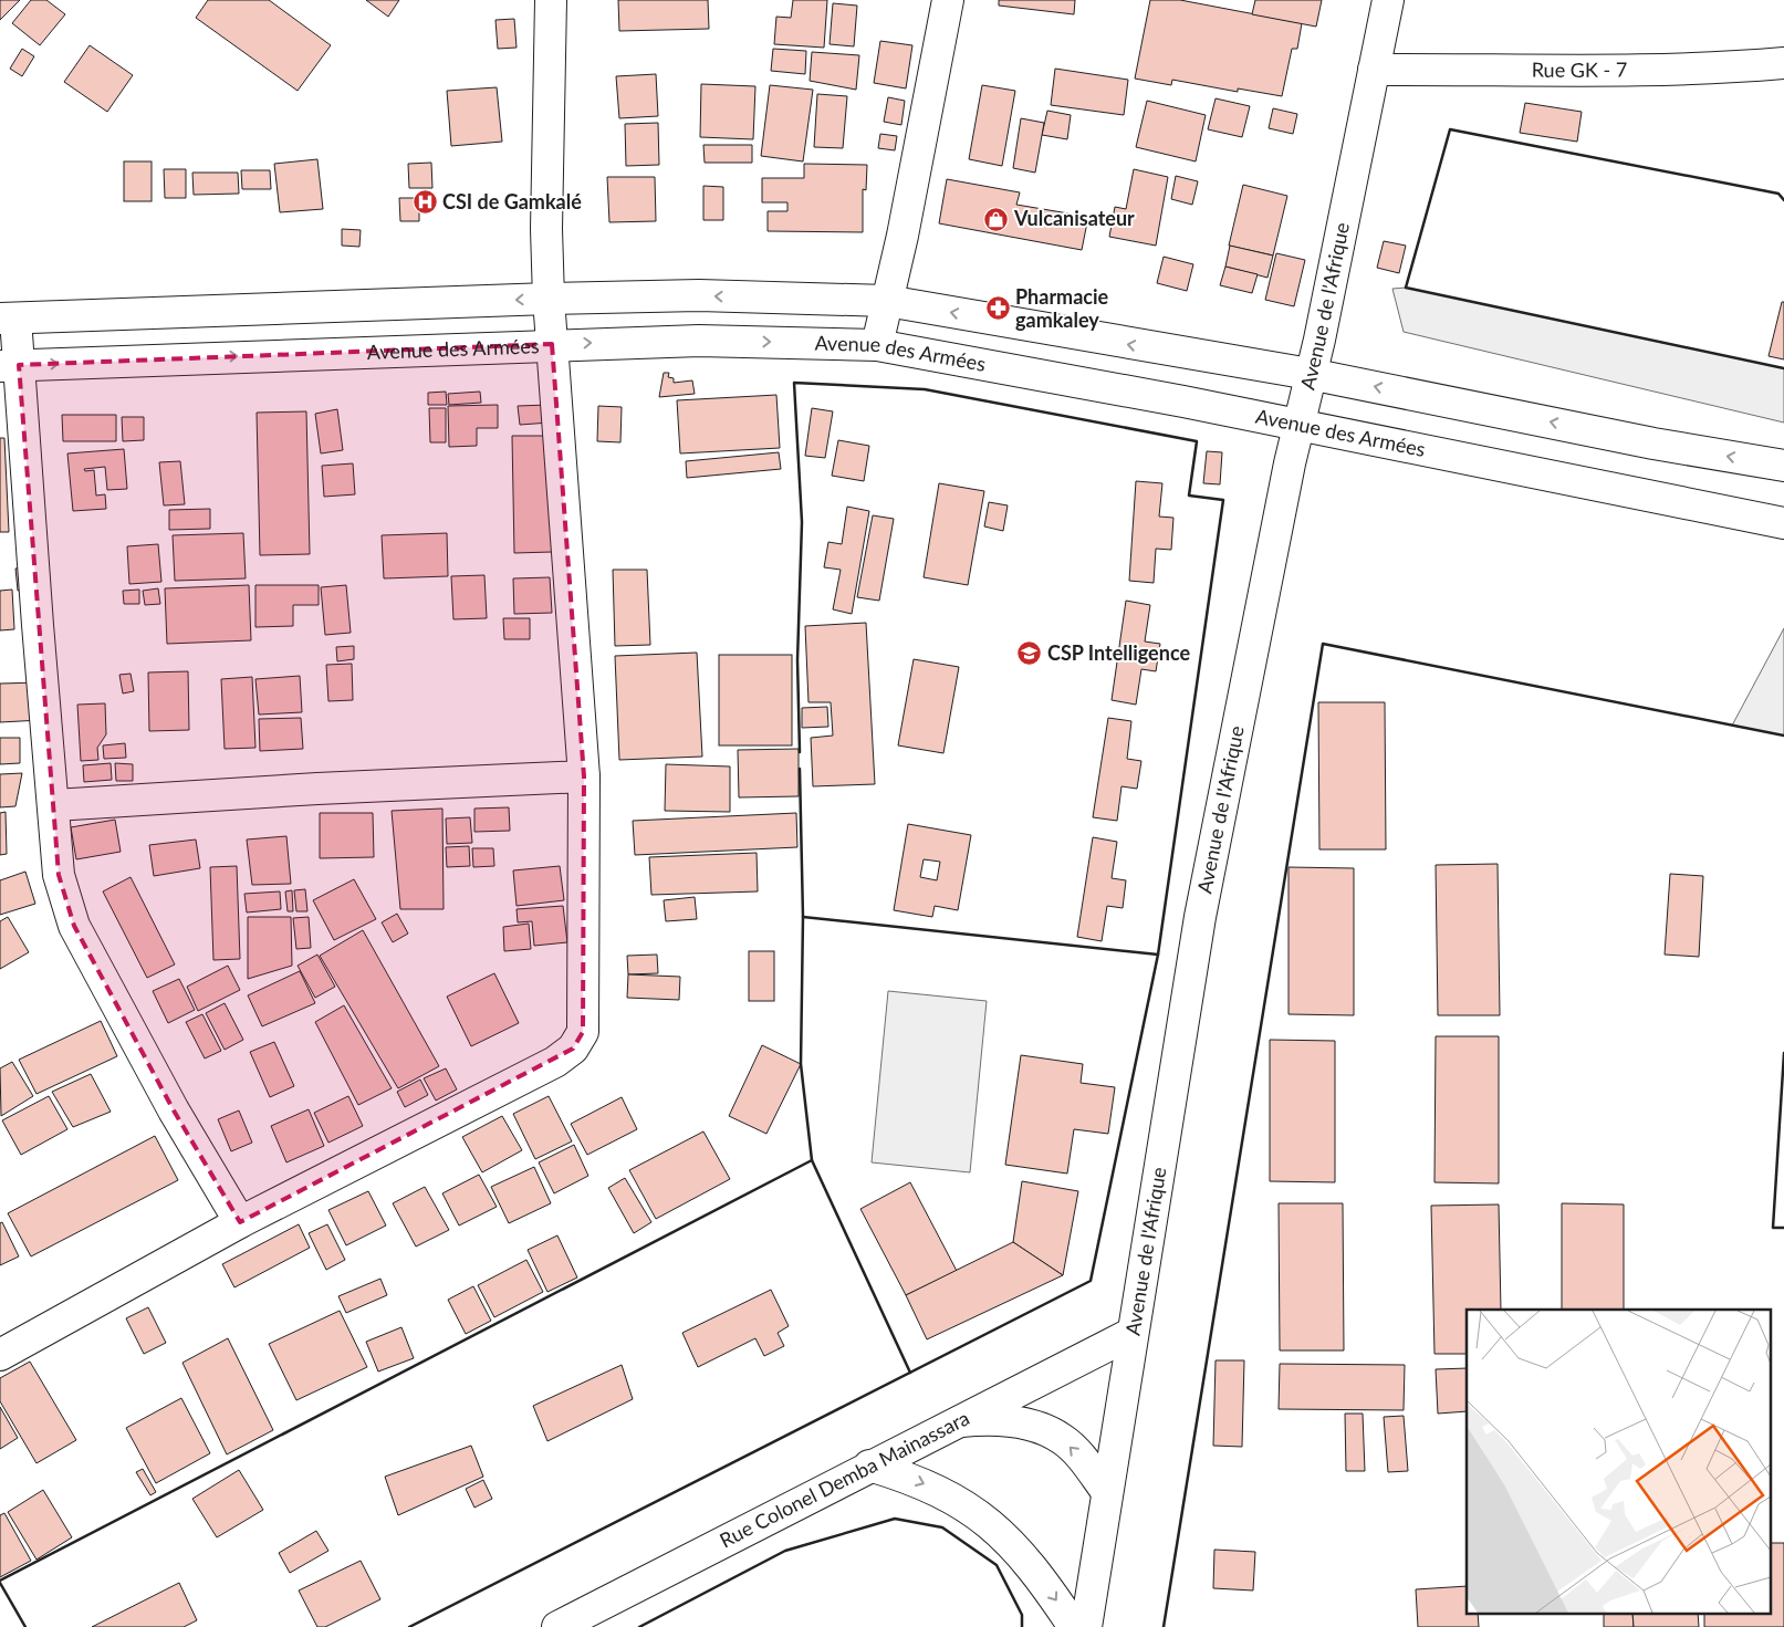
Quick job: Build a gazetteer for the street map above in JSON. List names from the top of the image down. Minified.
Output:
{"streets":{"main road":["Rue GK - 7","Avenue de l'Afrique","Avenue des Armées","Rue Colonel Demba Mainassara"]},"crossings":[["Rue GK - 7","Avenue de l'Afrique"],["Avenue de l'Afrique","Avenue des Armées"],["Avenue de l'Afrique","Rue Colonel Demba Mainassara"]],"places":{"hospital":["CSI de Gamkalé"],"shop":["Vulcanisateur"],"pharmacy":["Pharmacie gamkaley"],"school or university":["CSP Intelligence"]}}
